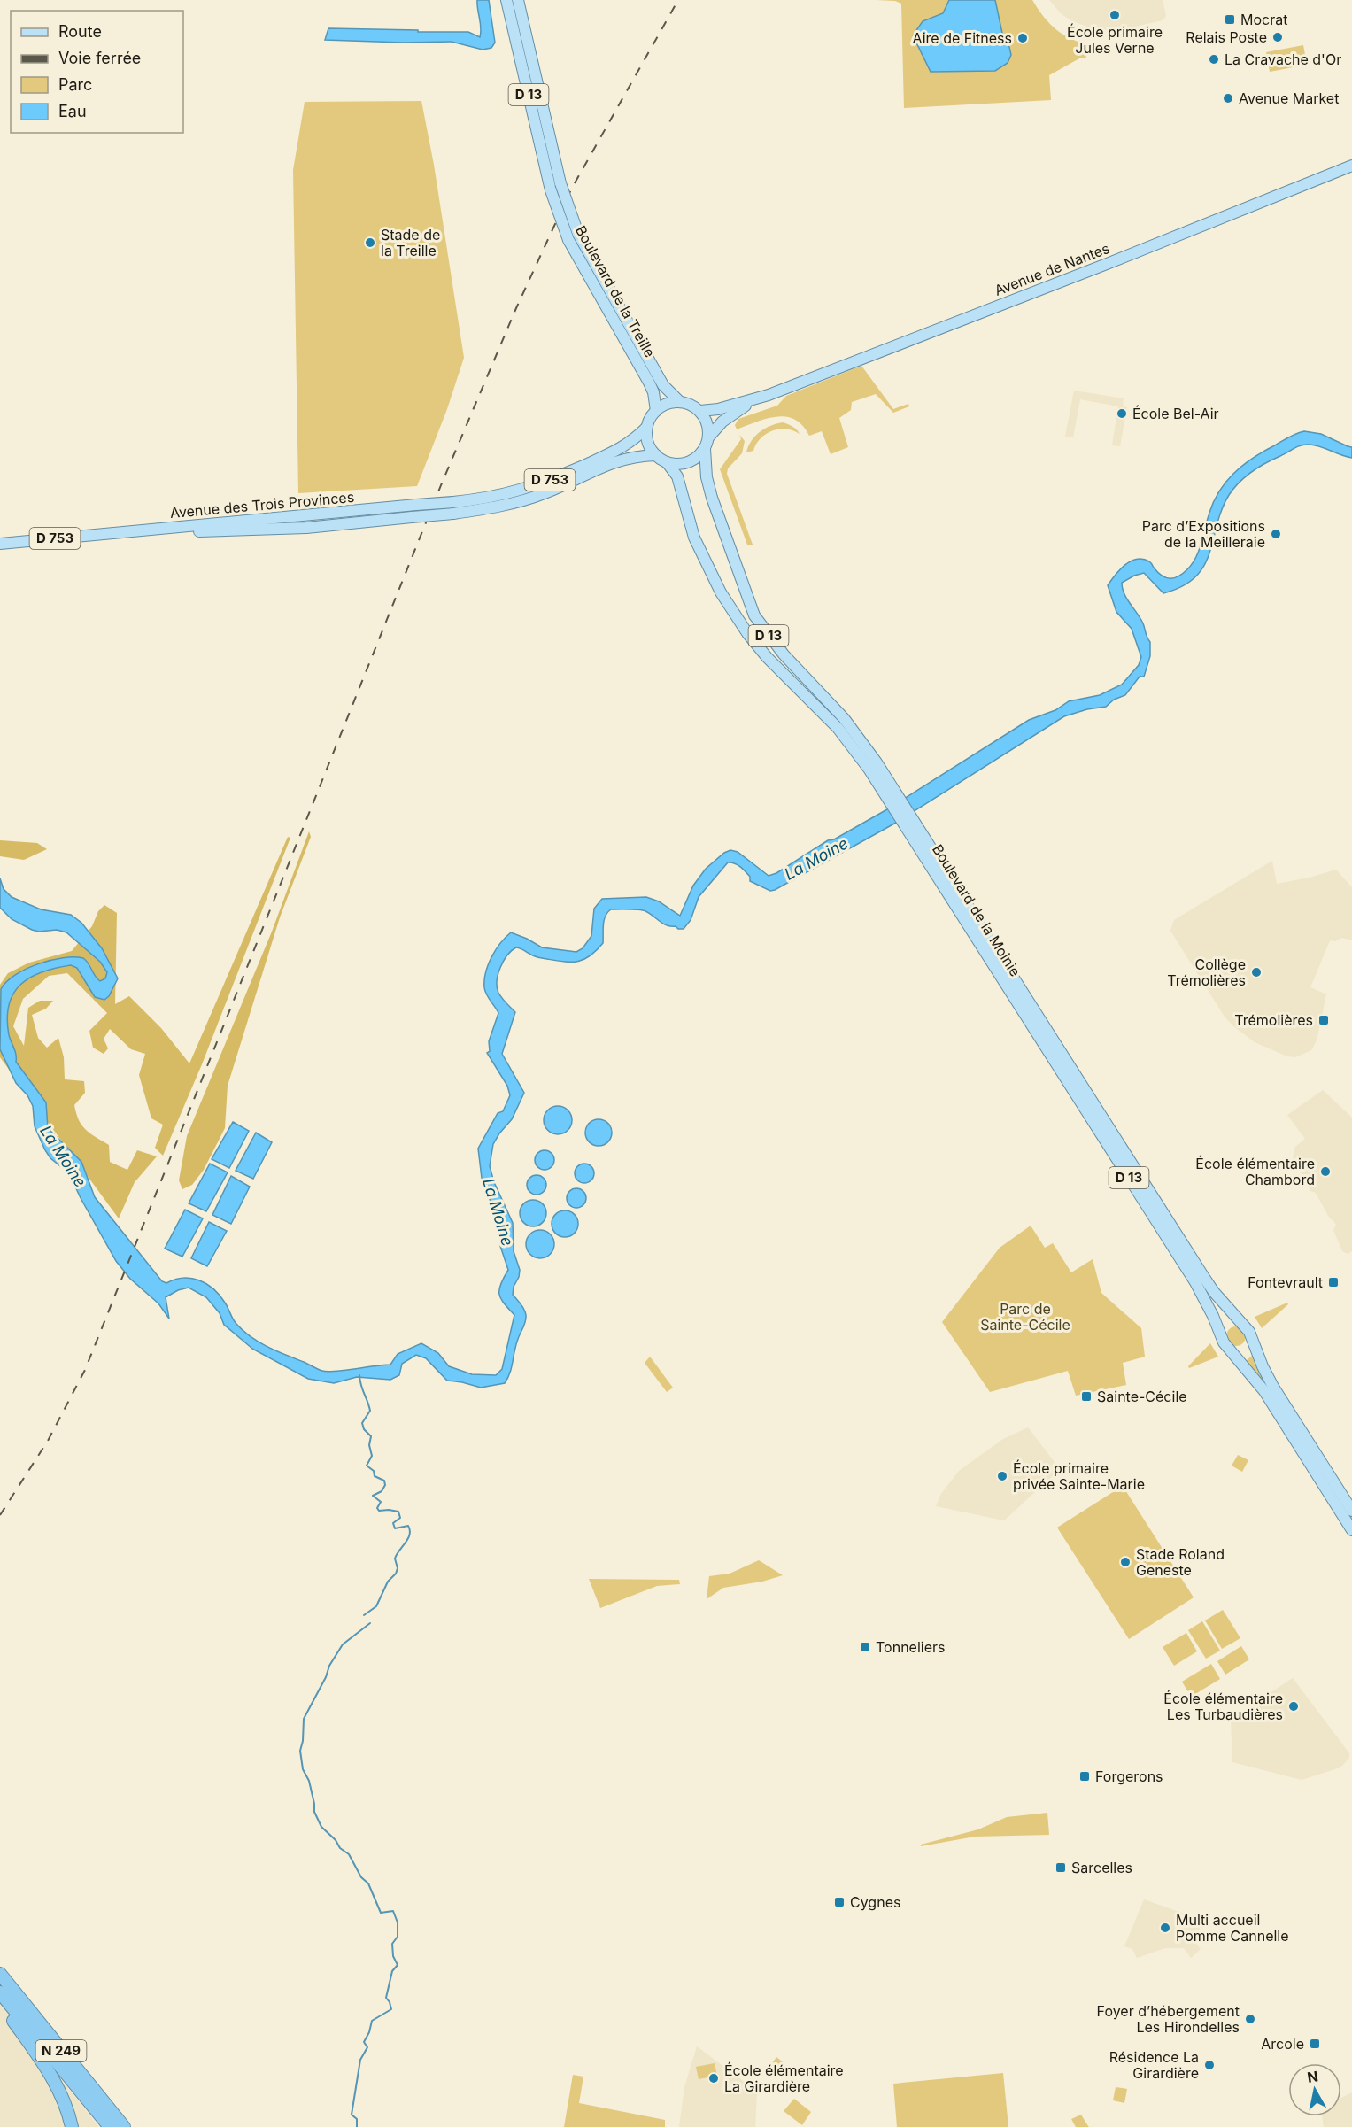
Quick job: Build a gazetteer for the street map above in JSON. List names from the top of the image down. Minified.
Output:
{"streets":{"highway":["N 249"],"main road":["D 13","Avenue de Nantes","Boulevard de la Treille","D 753","Avenue des Trois Provinces","Boulevard de la Moinie"]},"crossings":[["D 13","Avenue de Nantes"],["D 13","Boulevard de la Treille"],["D 13","Avenue des Trois Provinces"],["D 13","Boulevard de la Moinie"],["Avenue de Nantes","Boulevard de la Treille"],["Avenue de Nantes","Avenue des Trois Provinces"],["Boulevard de la Treille","Avenue des Trois Provinces"]],"water":["La Moine"],"parks":["Parc de Sainte-Cécile"],"places":{"other":["École primaire Jules Verne","Relais Poste","Aire de Fitness","La Cravache d'Or","Avenue Market","Stade de la Treille","École Bel-Air","Parc d’Expositions de la Meilleraie","Collège Trémolières","École élémentaire Chambord","École primaire privée Sainte-Marie","Stade Roland Geneste","École élémentaire Les Turbaudières","Multi accueil Pomme Cannelle","Foyer d’hébergement Les Hirondelles","Résidence La Girardière","École élémentaire La Girardière"],"transit":["Mocrat","Trémolières","Fontevrault","Sainte-Cécile","Tonneliers","Forgerons","Sarcelles","Cygnes","Arcole"]},"legend":["Route","Voie ferrée","Parc","Eau"],"north":"top"}
